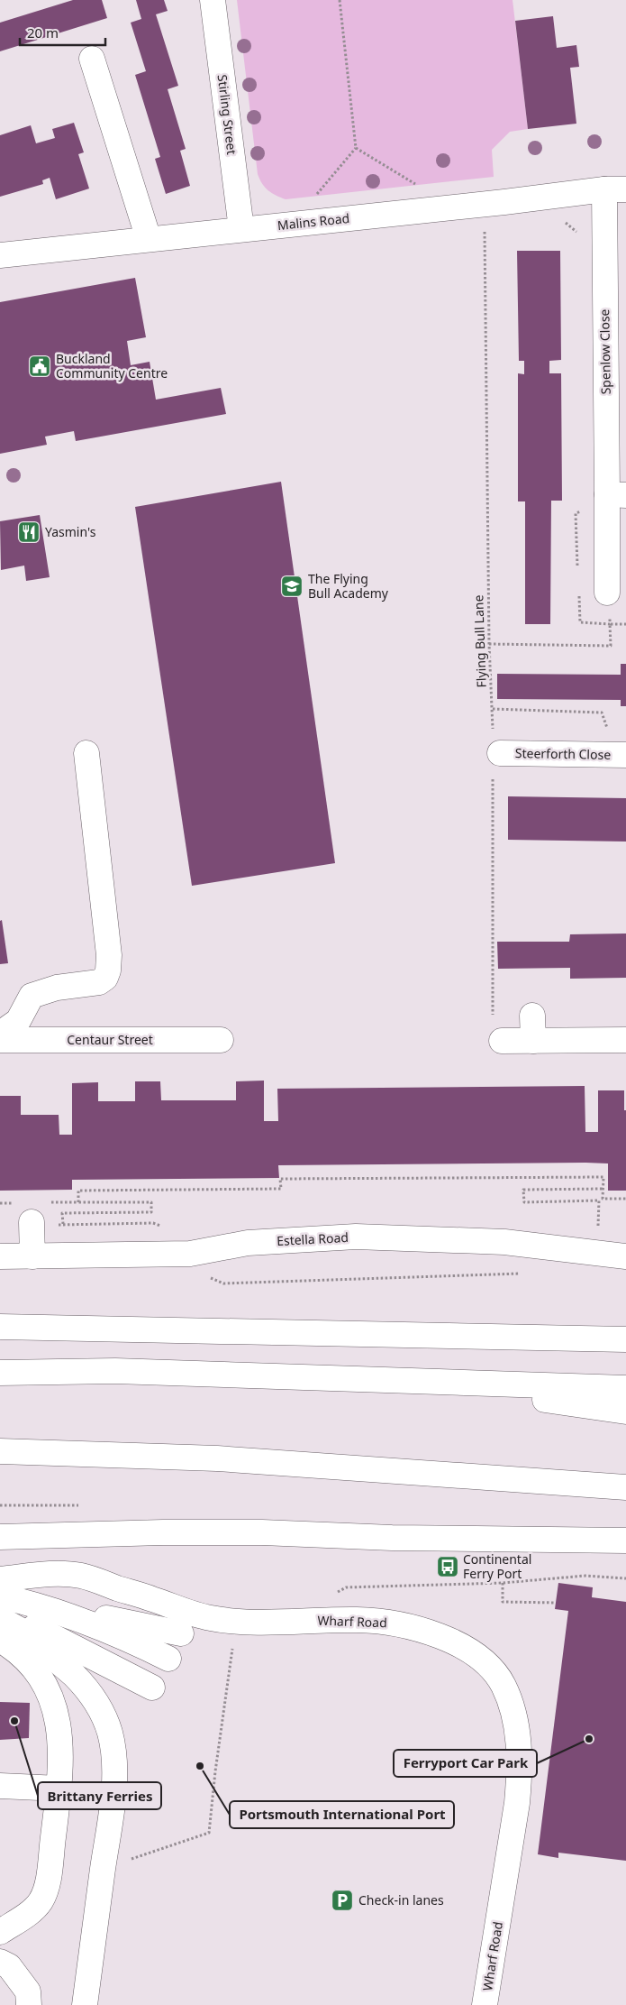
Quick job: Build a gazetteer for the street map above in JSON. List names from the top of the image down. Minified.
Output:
{"streets":{"main road":["Stirling Street","Malins Road","Spenlow Close","Steerforth Close","Centaur Street","Estella Road","Wharf Road"],"path":["Flying Bull Lane"]},"crossings":[["Stirling Street","Malins Road"],["Malins Road","Spenlow Close"],["Flying Bull Lane","Steerforth Close"]],"places":{"public building":["Buckland Community Centre"],"restaurant":["Yasmin's"],"school or university":["The Flying Bull Academy"],"bus stop":["Continental Ferry Port"],"other":["Brittany Ferries","Ferryport Car Park","Portsmouth International Port"],"parking":["Check-in lanes"]},"scale_bar":"20 m"}
